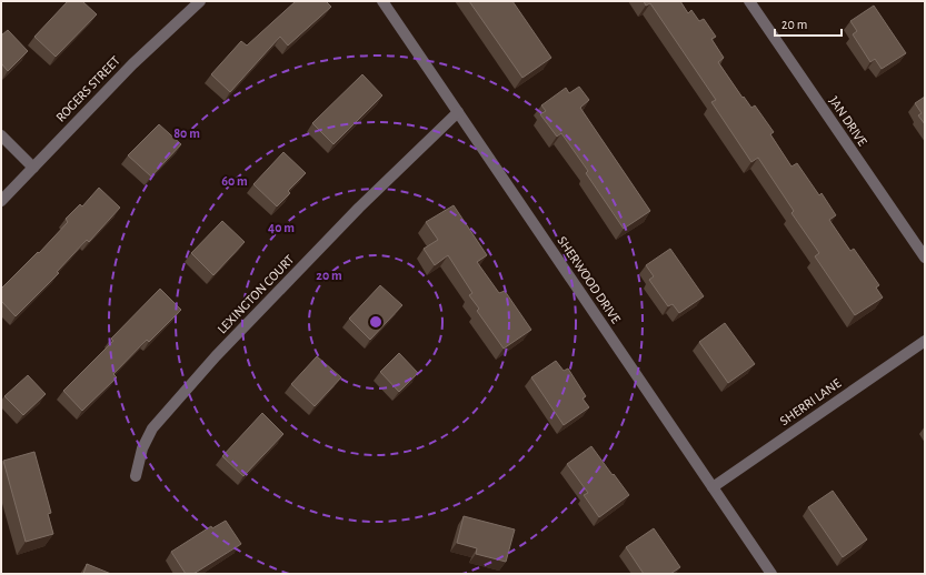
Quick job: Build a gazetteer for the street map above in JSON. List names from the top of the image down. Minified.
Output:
{"streets":{"street":["ROGERS STREET","JAN DRIVE","SHERWOOD DRIVE","LEXINGTON COURT","SHERRI LANE"]},"crossings":[["SHERWOOD DRIVE","LEXINGTON COURT"],["SHERWOOD DRIVE","SHERRI LANE"]],"scale_bar":"20 m","rings":["80 m","60 m","40 m","20 m"]}
